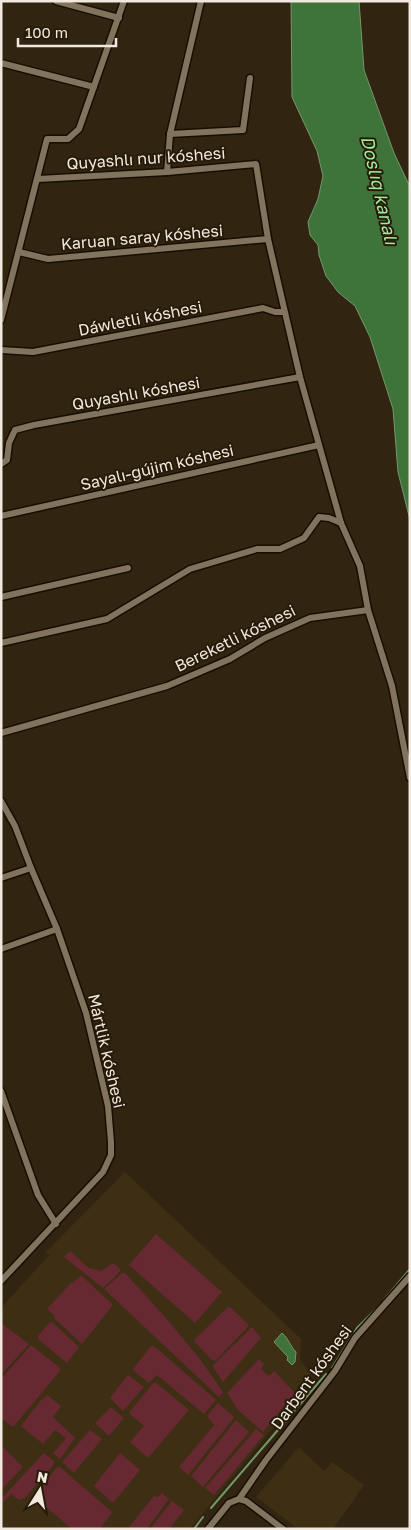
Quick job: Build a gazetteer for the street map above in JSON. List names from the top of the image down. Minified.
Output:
{"streets":{"street":["Quyashlı nur kóshesi","Karuan saray kóshesi","Dáwletli kóshesi","Quyashlı kóshesi","Sayalı-gújim kóshesi","Bereketli kóshesi","Mártlik kóshesi","Darbent kóshesi"]},"crossings":[["Quyashlı nur kóshesi","Karuan saray kóshesi"]],"water":["Doslıq kanalı"],"scale_bar":"100 m","north":"top"}
